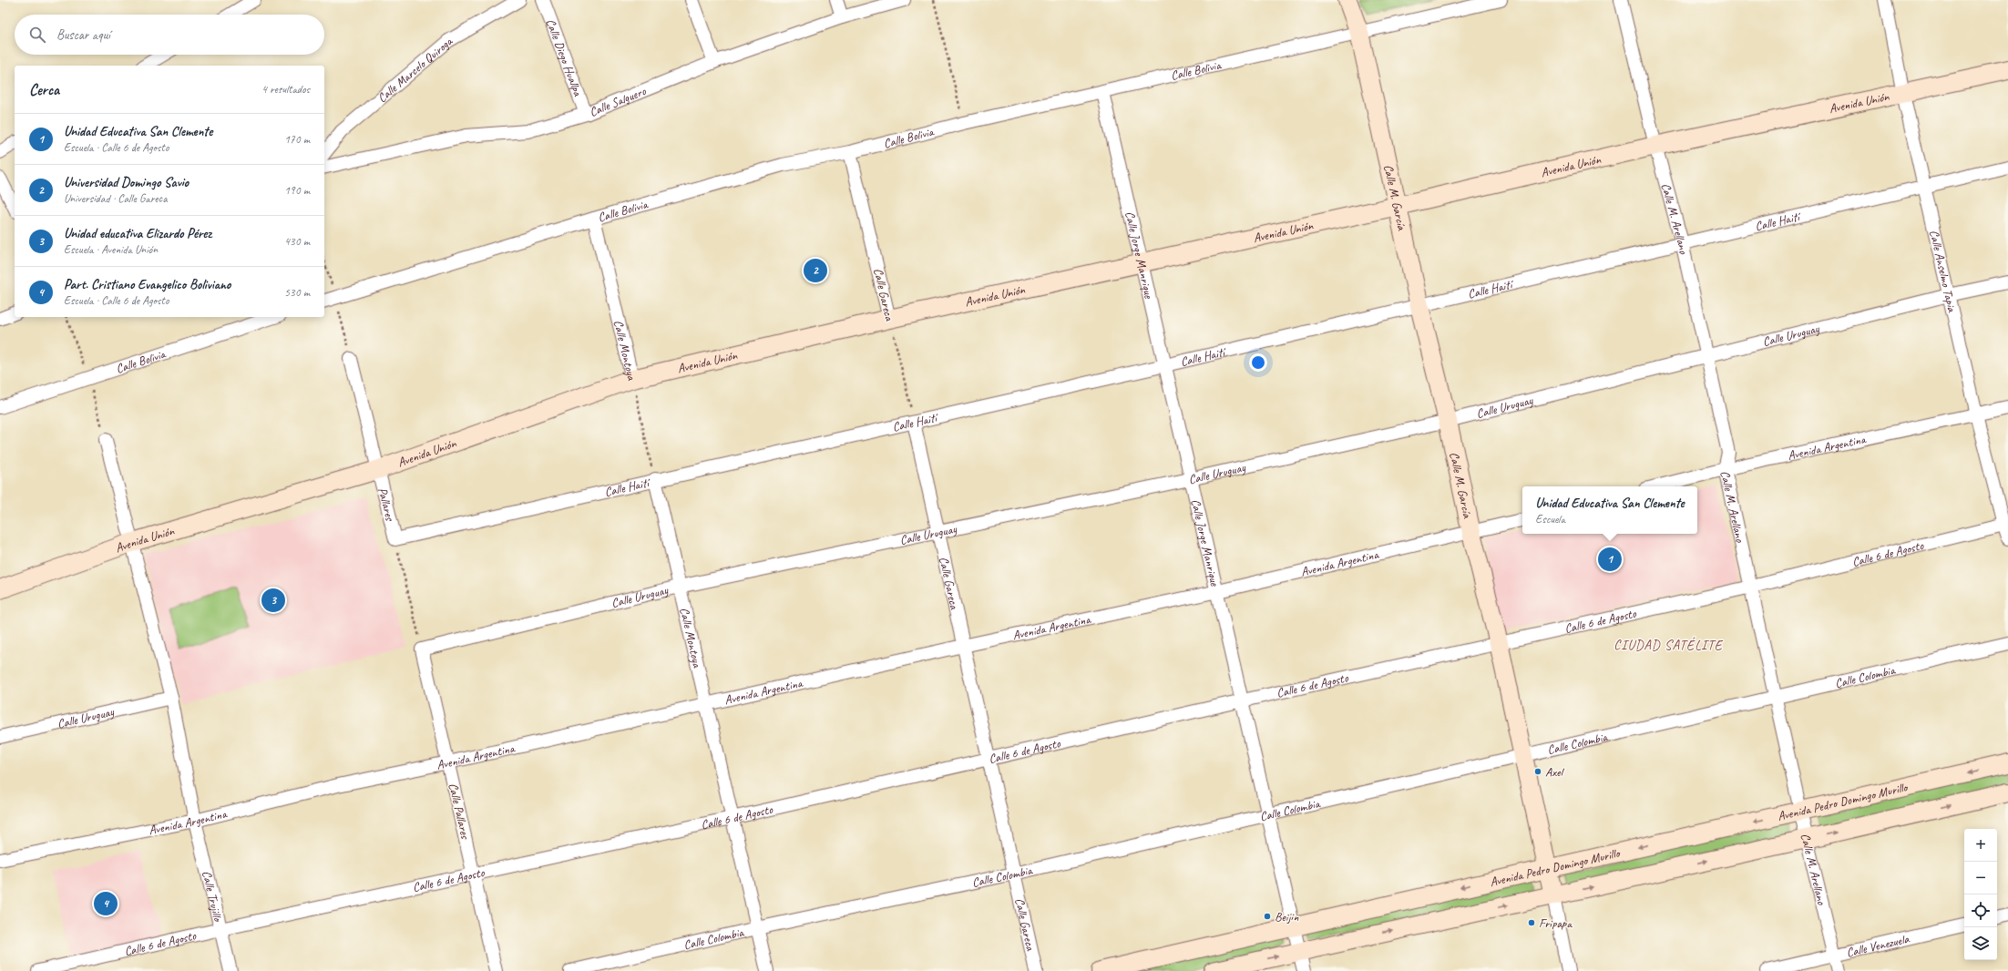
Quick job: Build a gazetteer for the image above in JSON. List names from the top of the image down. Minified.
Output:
{"streets":{"street":["Calle Diego Huallpa","Calle Marcelo Quiroga","Calle Bolivia","Calle Salguero","Avenida Unión","Calle M. García","Calle M. Arellano","Calle Haití","Calle Jorge Manrique","Calle Anselmo Tapia","Calle Gareca","Calle Uruguay","Calle Montoya","Avenida Argentina","Pallares","Calle 6 de Agosto","Calle Colombia","Avenida Pedro Domingo Murillo","Calle Pallares","Calle Trujillo","Calle Venezuela"]},"crossings":[["Calle Diego Huallpa","Calle Salguero"],["Calle Bolivia","Calle M. García"],["Calle Bolivia","Calle Jorge Manrique"],["Calle Bolivia","Calle Gareca"],["Calle Bolivia","Calle Montoya"],["Avenida Unión","Calle M. García"],["Avenida Unión","Calle M. Arellano"],["Avenida Unión","Calle Jorge Manrique"],["Avenida Unión","Calle Anselmo Tapia"],["Avenida Unión","Calle Gareca"],["Avenida Unión","Calle Montoya"],["Avenida Unión","Pallares"],["Avenida Unión","Calle Trujillo"],["Calle M. García","Calle Haití"],["Calle M. García","Calle Uruguay"],["Calle M. García","Avenida Argentina"],["Calle M. García","Calle 6 de Agosto"],["Calle M. García","Calle Colombia"],["Calle M. García","Avenida Pedro Domingo Murillo"],["Calle M. Arellano","Calle Haití"],["Calle M. Arellano","Calle Uruguay"],["Calle M. Arellano","Avenida Argentina"],["Calle M. Arellano","Calle 6 de Agosto"],["Calle M. Arellano","Calle Colombia"],["Calle M. Arellano","Avenida Pedro Domingo Murillo"],["Calle M. Arellano","Calle Venezuela"],["Calle Haití","Calle Jorge Manrique"],["Calle Haití","Calle Anselmo Tapia"],["Calle Haití","Calle Gareca"],["Calle Haití","Calle Montoya"],["Calle Haití","Pallares"],["Calle Jorge Manrique","Calle Uruguay"],["Calle Jorge Manrique","Avenida Argentina"],["Calle Jorge Manrique","Calle 6 de Agosto"],["Calle Jorge Manrique","Calle Colombia"],["Calle Jorge Manrique","Avenida Pedro Domingo Murillo"],["Calle Anselmo Tapia","Calle Uruguay"],["Calle Anselmo Tapia","Avenida Argentina"],["Calle Anselmo Tapia","Calle 6 de Agosto"],["Calle Gareca","Calle Uruguay"],["Calle Gareca","Avenida Argentina"],["Calle Gareca","Calle 6 de Agosto"],["Calle Gareca","Calle Colombia"],["Calle Uruguay","Calle Montoya"],["Calle Uruguay","Calle Pallares"],["Calle Uruguay","Calle Trujillo"],["Calle Montoya","Avenida Argentina"],["Calle Montoya","Calle 6 de Agosto"],["Calle Montoya","Calle Colombia"],["Avenida Argentina","Calle Pallares"],["Avenida Argentina","Calle Trujillo"],["Calle 6 de Agosto","Calle Pallares"],["Calle 6 de Agosto","Calle Trujillo"]],"districts":["CIUDAD SATÉLITE"],"places":["Axel","Beijin","Fripapa"],"page":{"search":"Buscar aquí","heading":["Cerca","4 resultados"],"list":[{"mark":"1","name":"Unidad Educativa San Clemente","note":"Escuela · Calle 6 de Agosto","value":"170 m"},{"mark":"2","name":"Universidad Domingo Savio","note":"Universidad · Calle Gareca","value":"190 m"},{"mark":"3","name":"Unidad educativa Elizardo Pérez","note":"Escuela · Avenida Unión","value":"430 m"},{"mark":"4","name":"Part. Cristiano Evangelico Boliviano","note":"Escuela · Calle 6 de Agosto","value":"530 m"}],"pins":["2","1","3","4"],"popup":["Unidad Educativa San Clemente","Escuela"],"map_buttons":["+","−"]}}
